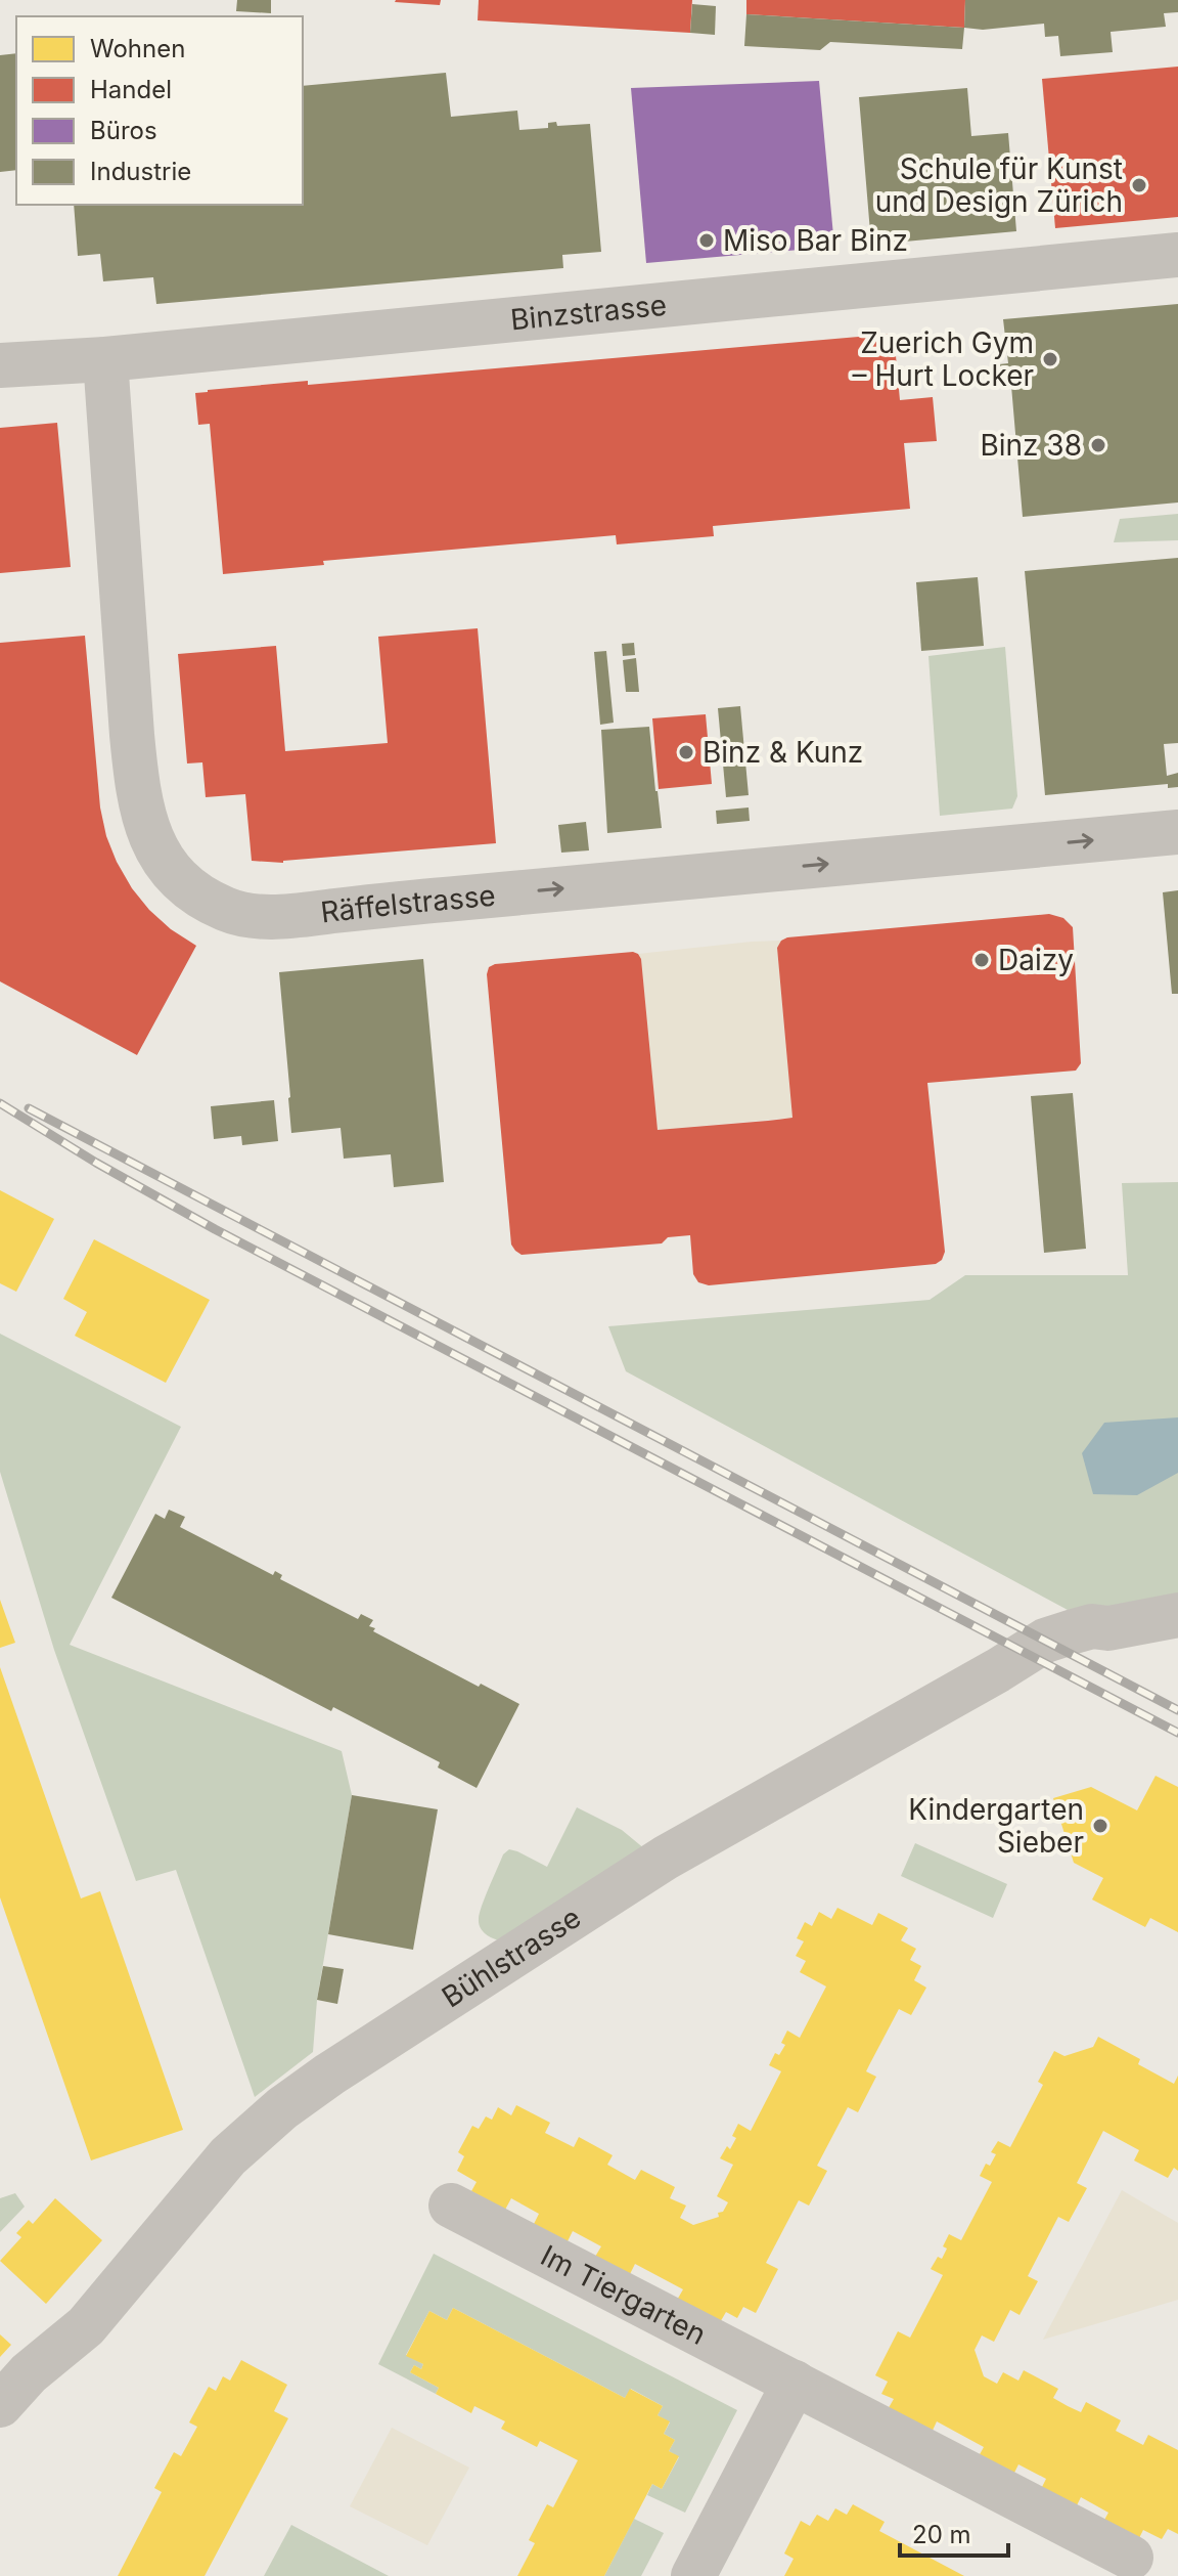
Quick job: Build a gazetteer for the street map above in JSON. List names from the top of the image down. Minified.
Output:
{"streets":{"street":["Binzstrasse","Räffelstrasse","Bühlstrasse","Im Tiergarten"]},"crossings":[["Binzstrasse","Räffelstrasse"]],"places":["Schule für Kunst und Design Zürich","Miso Bar Binz","Zuerich Gym – Hurt Locker","Binz 38","Binz & Kunz","Daizy","Kindergarten Sieber"],"legend":["Wohnen","Handel","Büros","Industrie"],"scale_bar":"20 m"}
